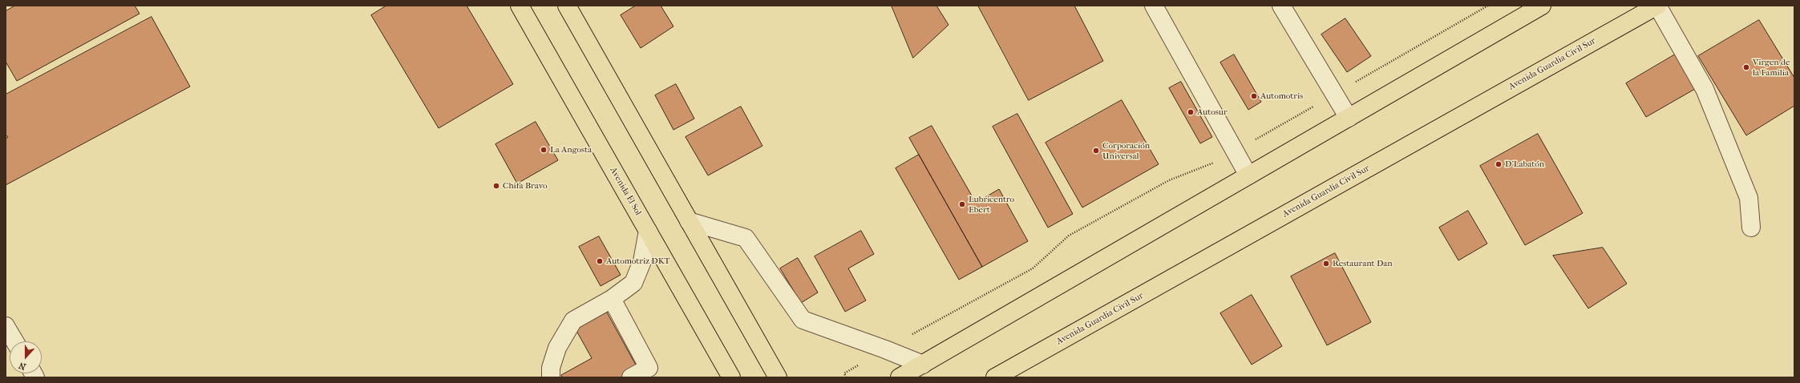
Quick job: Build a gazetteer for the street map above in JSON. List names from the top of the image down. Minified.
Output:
{"streets":{"main road":["Avenida Guardia Civil Sur","Avenida El Sol"]},"places":["Virgen de la Familia","Automotris","Autosur","La Angosta","Corporación Universal","D'Labatón","Chifa Bravo","Lubricentro Ebert","Automotriz DKT","Restaurant Dan"],"north":"bottom"}
